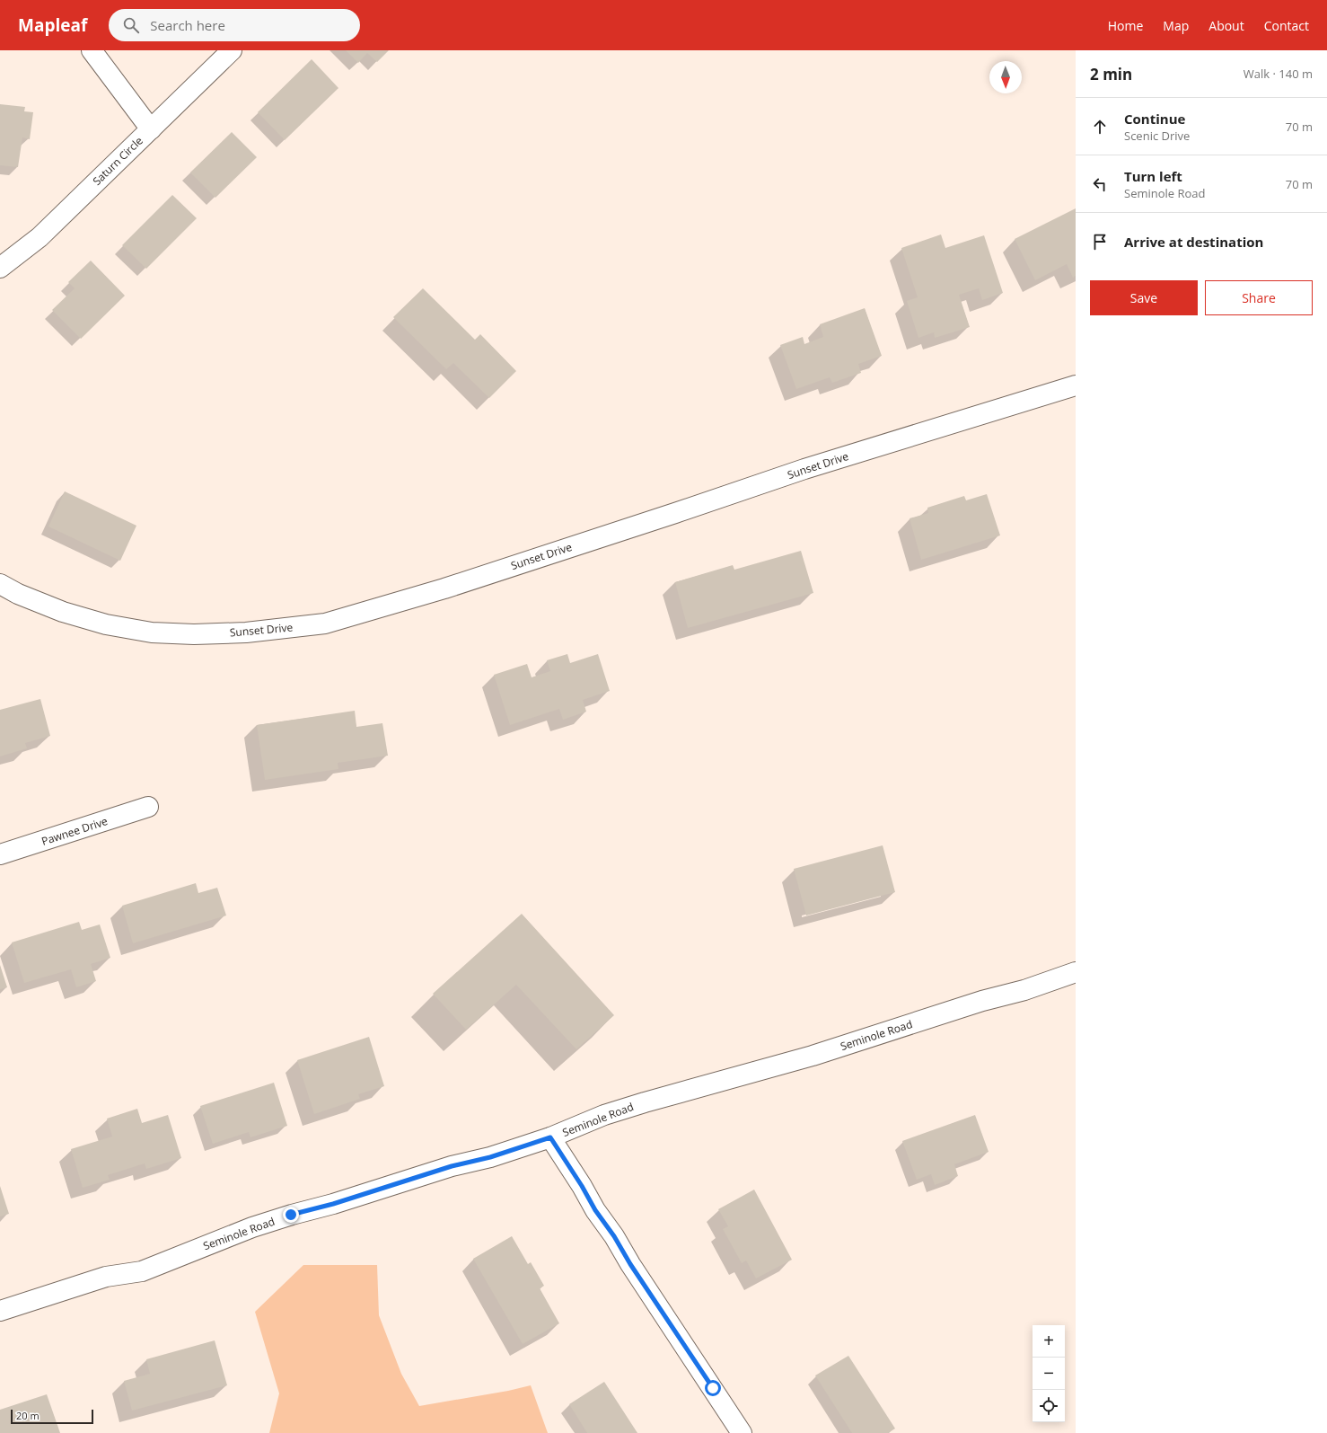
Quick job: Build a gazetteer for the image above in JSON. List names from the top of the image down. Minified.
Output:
{"streets":{"street":["Saturn Circle","Sunset Drive","Pawnee Drive","Seminole Road"]},"scale_bar":"20 m","north":"bottom","page":{"header":"Mapleaf","search":"Search here","nav":["Home","Map","About","Contact"],"heading":["2 min","Walk · 140 m"],"list":[["Continue","Scenic Drive","70 m"],["Turn left","Seminole Road","70 m"],"Arrive at destination"],"buttons":["Save","Share"],"map_buttons":["+","−"],"scale":"20 m"}}
